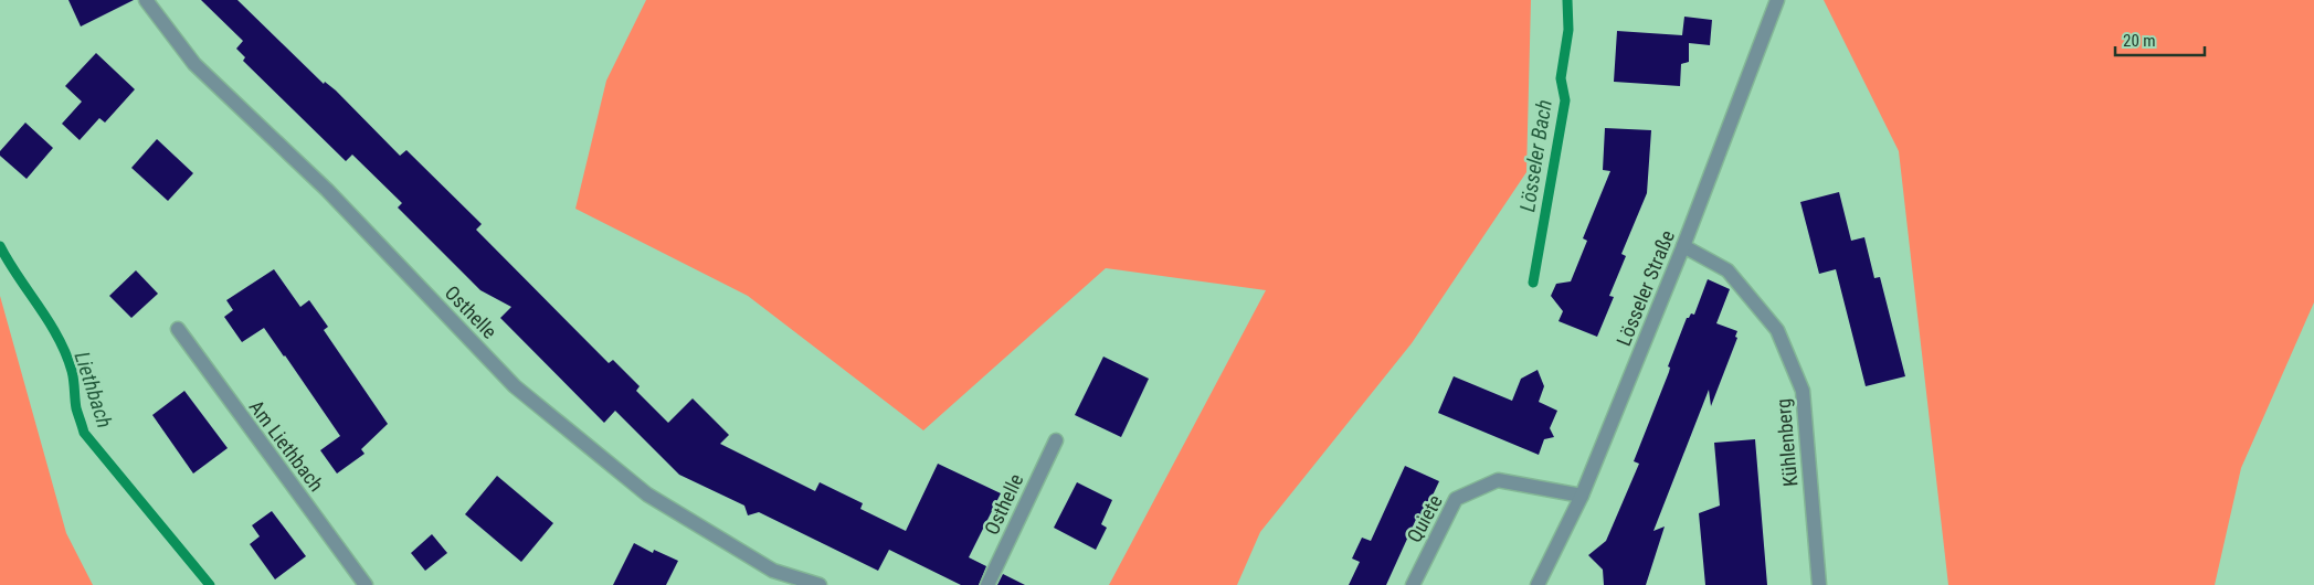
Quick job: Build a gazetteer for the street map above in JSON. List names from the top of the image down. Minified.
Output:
{"streets":{"street":["Lösseler Straße","Osthelle","Kühlenberg","Am Liethbach","Quiete"]},"crossings":[["Lösseler Straße","Kühlenberg"],["Lösseler Straße","Quiete"]],"water":["Lösseler Bach","Liethbach"],"scale_bar":"20 m"}
